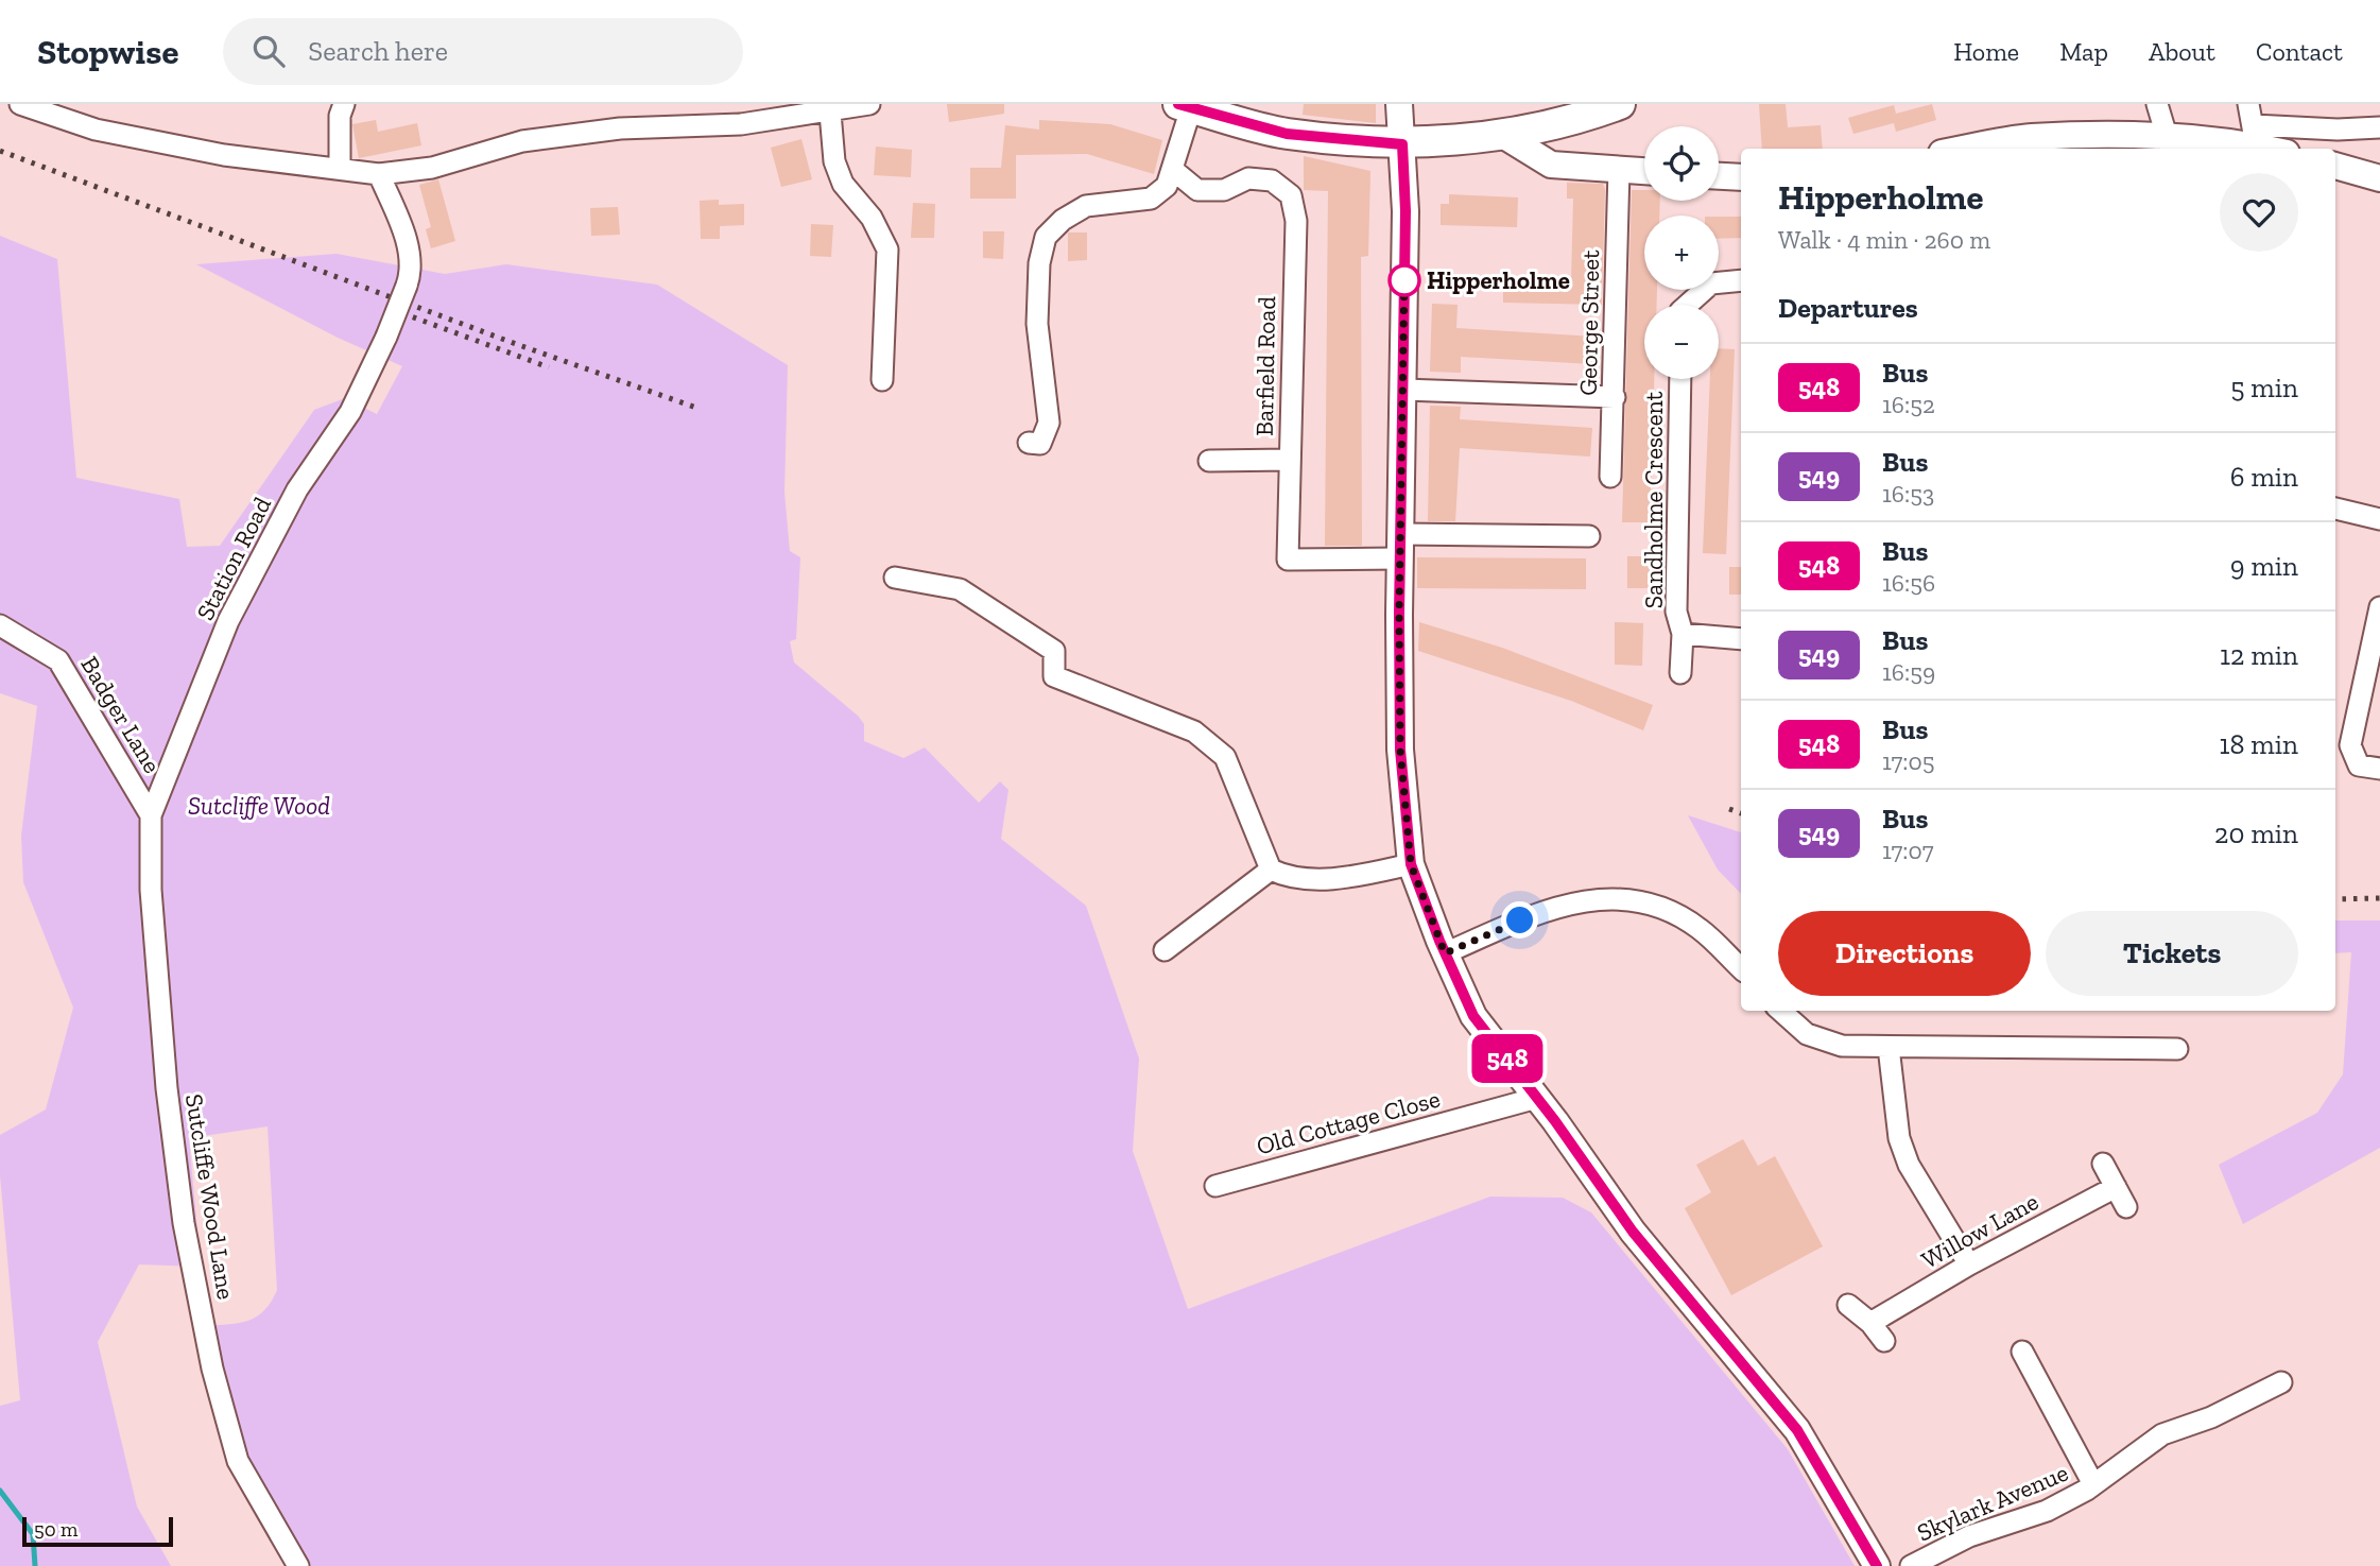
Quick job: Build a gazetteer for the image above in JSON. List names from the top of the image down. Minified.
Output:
{"streets":{"street":["George Street","Barfield Road","Sandholme Crescent","Station Road","Badger Lane","Old Cottage Close","Sutcliffe Wood Lane","Willow Lane","Skylark Avenue"]},"crossings":[["Station Road","Badger Lane"],["Station Road","Sutcliffe Wood Lane"],["Badger Lane","Sutcliffe Wood Lane"]],"parks":["Sutcliffe Wood"],"places":["Hipperholme"],"lines":["bus line 548"],"scale_bar":"50 m","page":{"header":"Stopwise","search":"Search here","nav":["Home","Map","About","Contact"],"on_map":"548","map_buttons":["+","−"],"heading":[["Hipperholme","Walk · 4 min · 260 m"],"Departures"],"list":[{"mark":"548","name":"Bus","note":"16:52","value":"5 min"},{"mark":"549","name":"Bus","note":"16:53","value":"6 min"},{"mark":"548","name":"Bus","note":"16:56","value":"9 min"},{"mark":"549","name":"Bus","note":"16:59","value":"12 min"},{"mark":"548","name":"Bus","note":"17:05","value":"18 min"},{"mark":"549","name":"Bus","note":"17:07","value":"20 min"}],"buttons":["Directions","Tickets"],"scale":"50 m"}}
